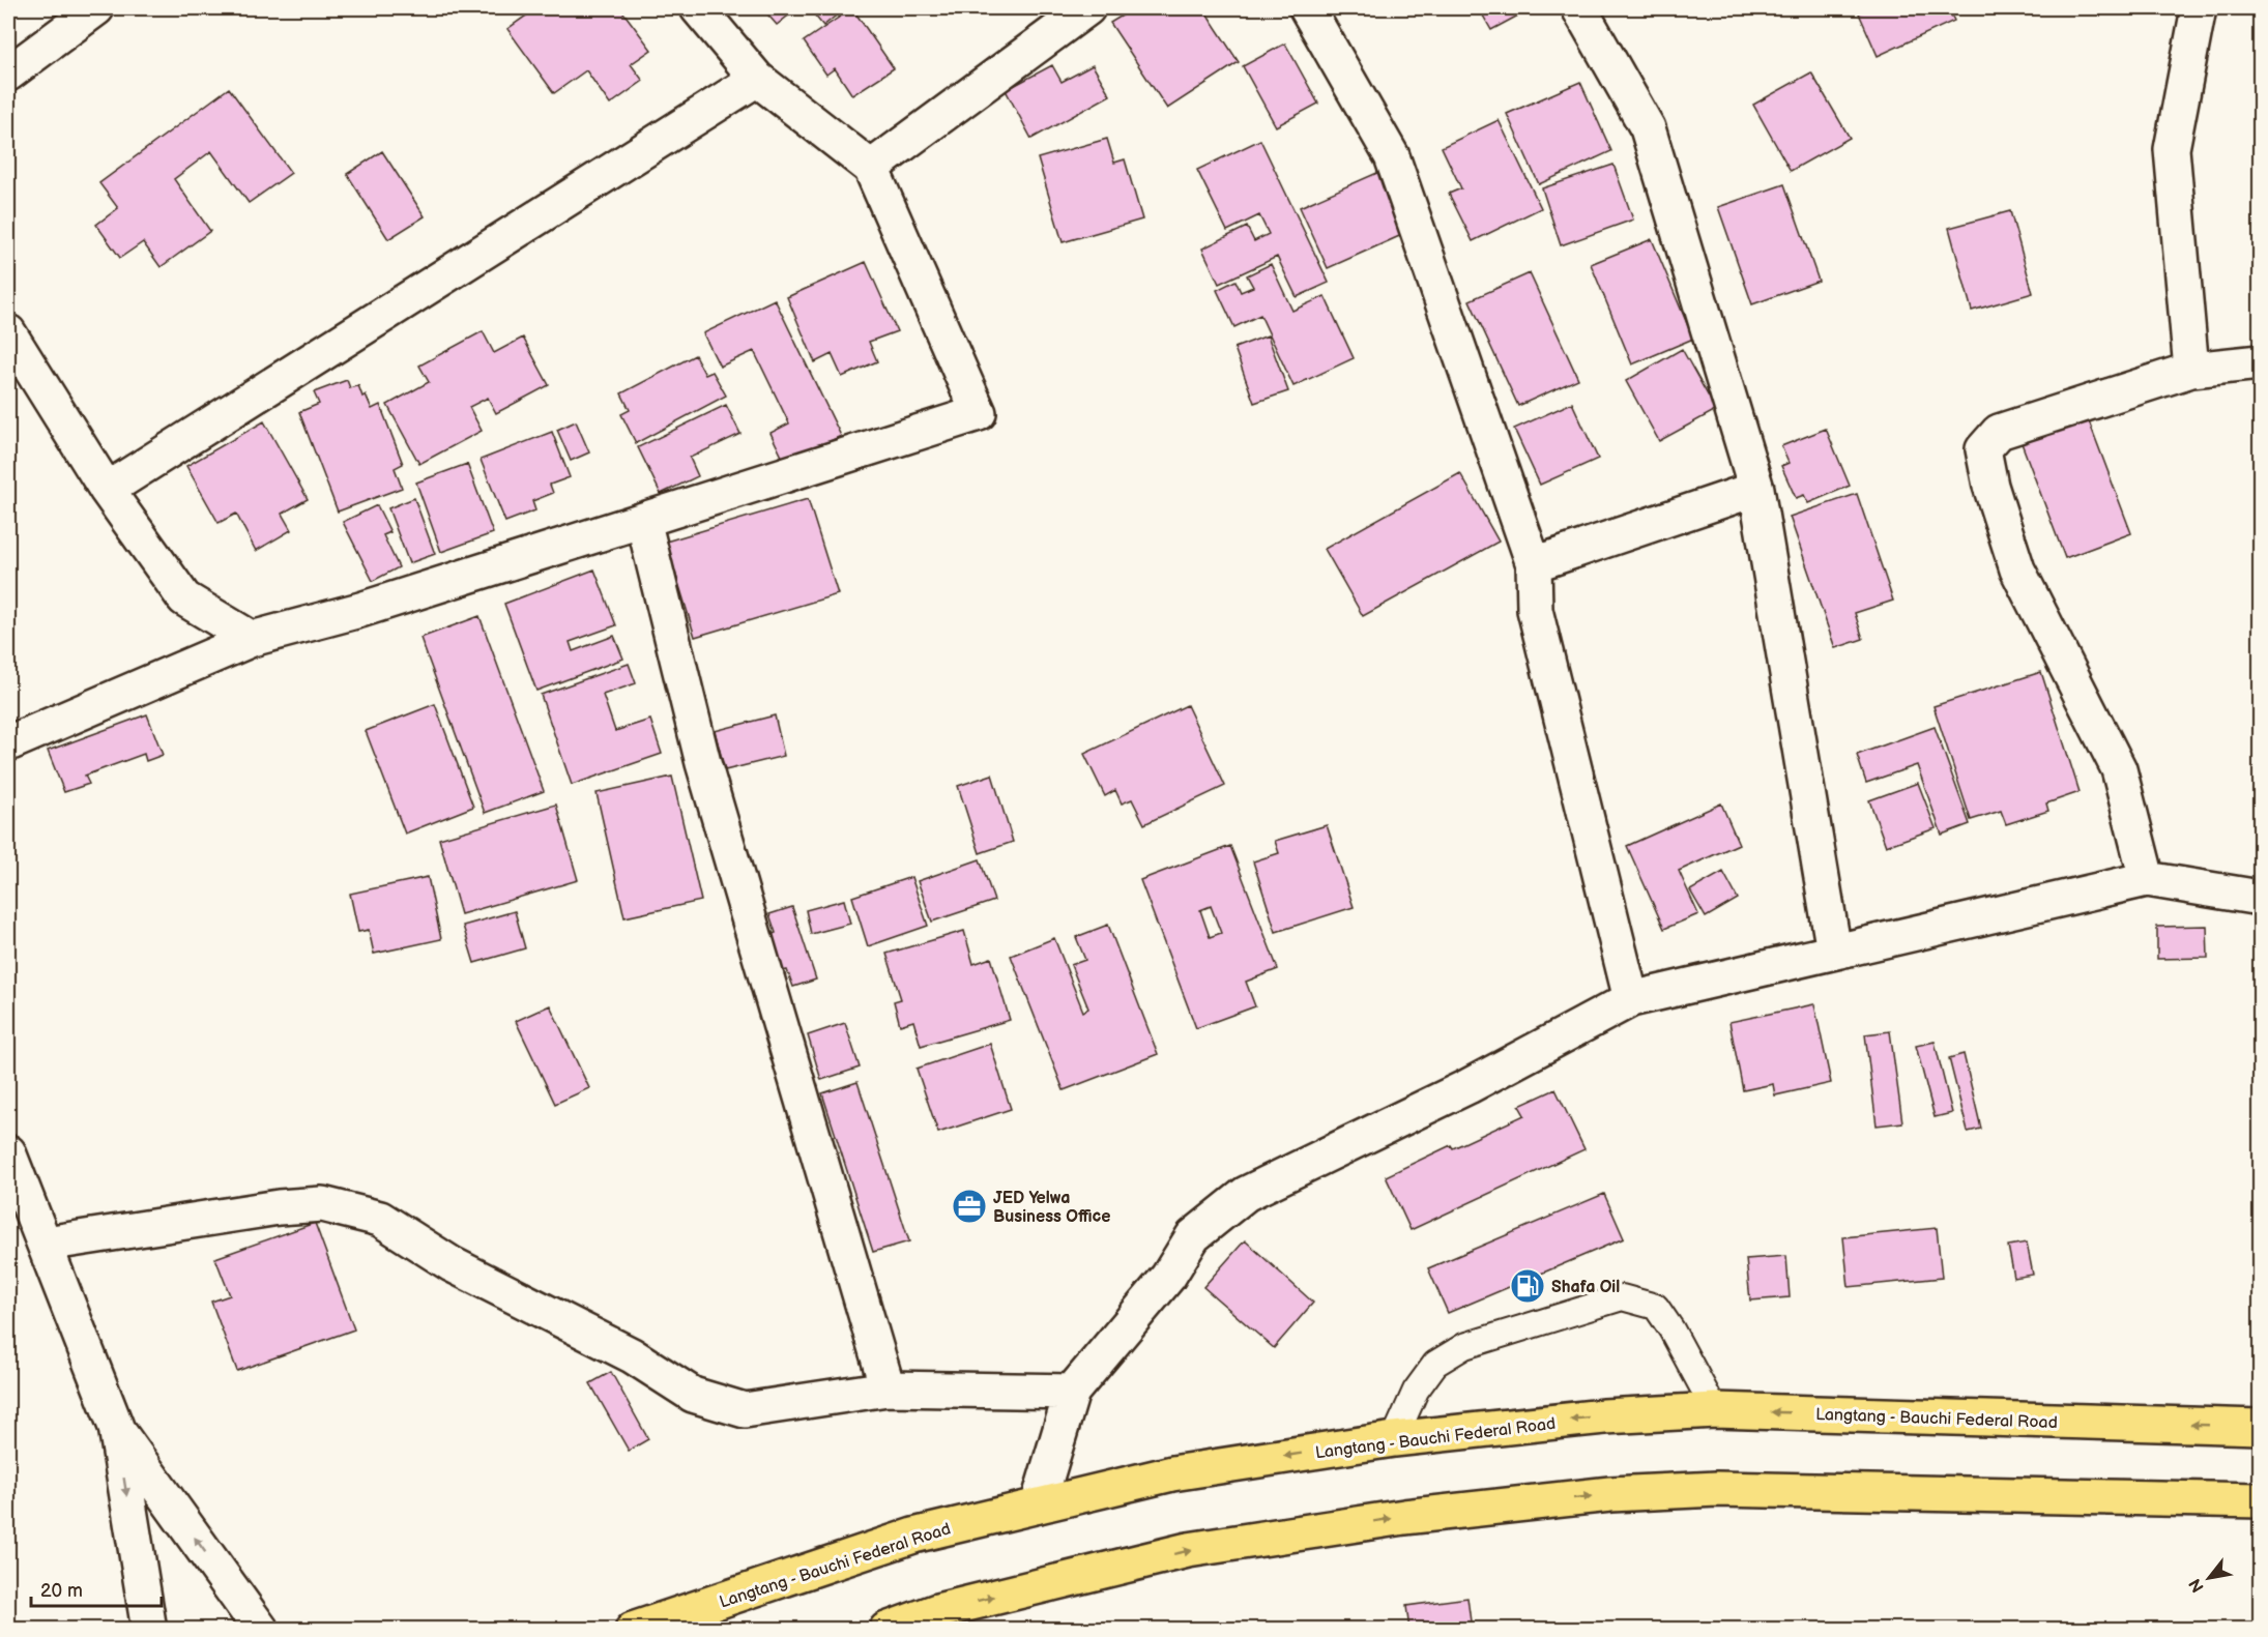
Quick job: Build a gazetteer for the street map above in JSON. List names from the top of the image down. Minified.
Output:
{"streets":{"main road":["Langtang - Bauchi Federal Road"]},"places":{"office":["JED Yelwa Business Office"],"fuel station":["Shafa Oil"]},"scale_bar":"20 m","north":"bottom left"}
